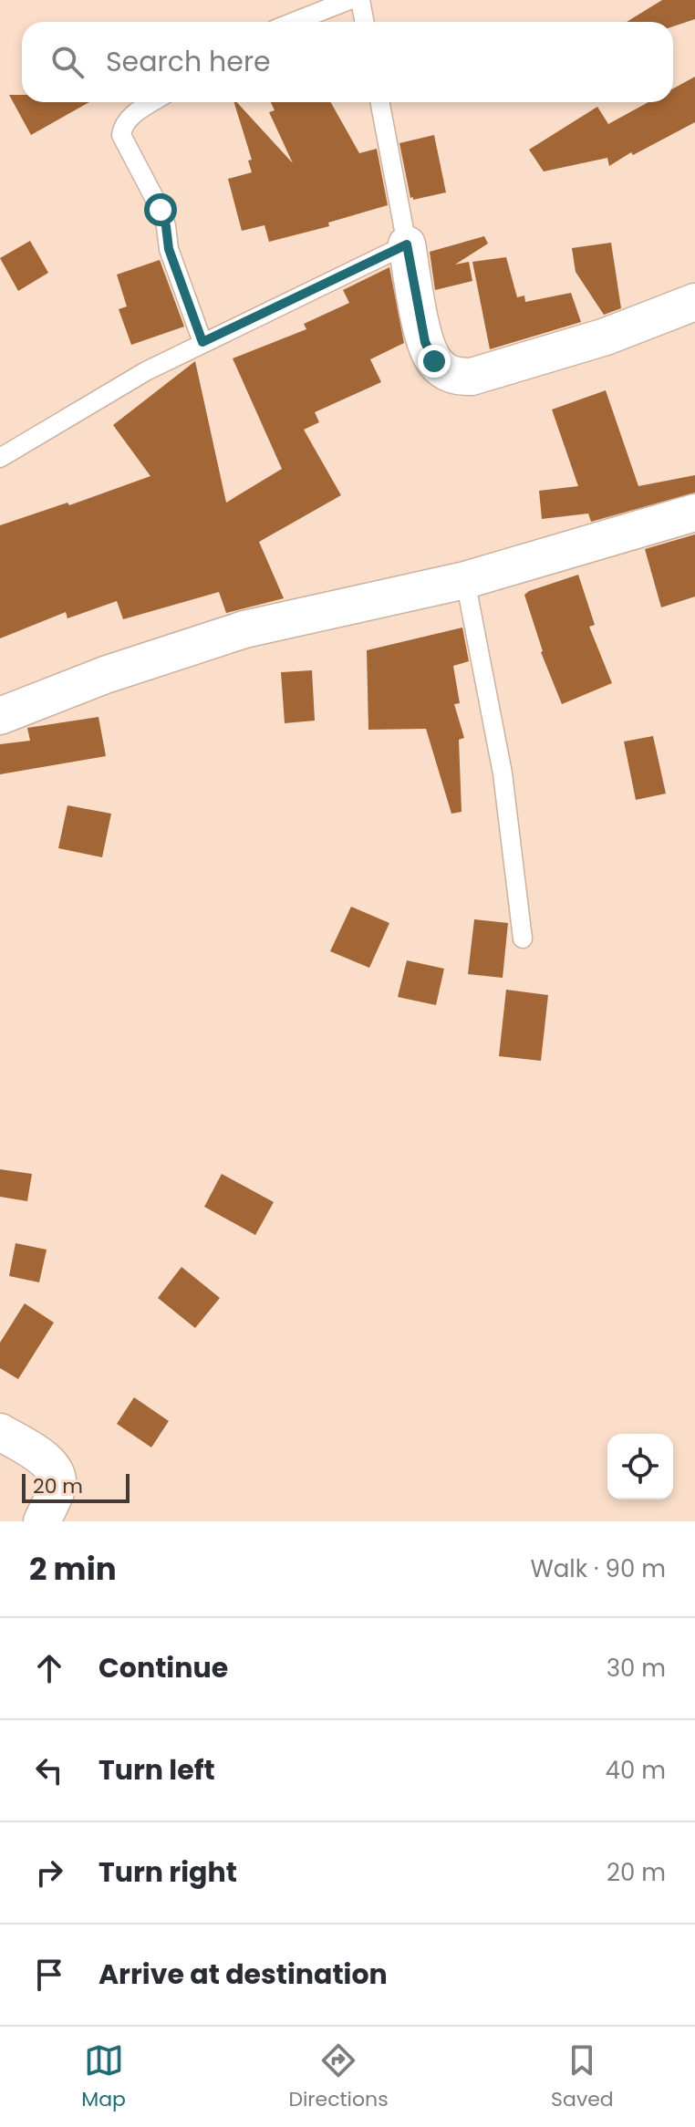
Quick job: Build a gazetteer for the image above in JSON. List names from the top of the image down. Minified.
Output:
{"scale_bar":"20 m","page":{"search":"Search here","scale":"20 m","heading":["2 min","Walk · 90 m"],"list":[["Continue","30 m"],["Turn left","40 m"],["Turn right","20 m"],"Arrive at destination"],"nav":["Map","Directions","Saved"]}}
